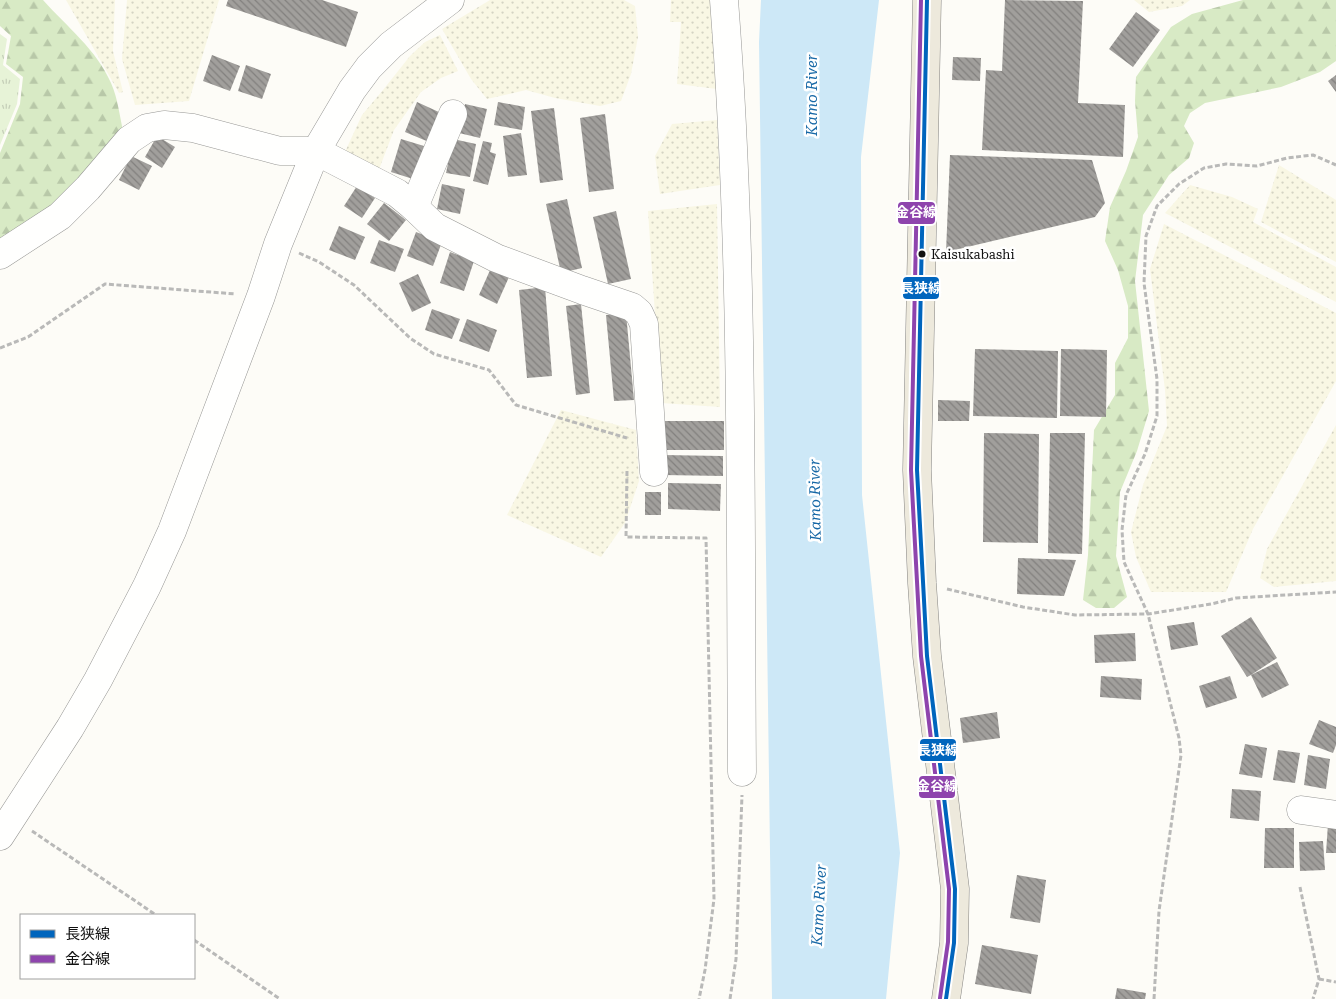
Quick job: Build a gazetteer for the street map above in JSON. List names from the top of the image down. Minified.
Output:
{"water":["Kamo River"],"places":["Kaisukabashi"],"lines":["transit line 長狭線","transit line 金谷線"],"legend":["長狭線","金谷線"]}
